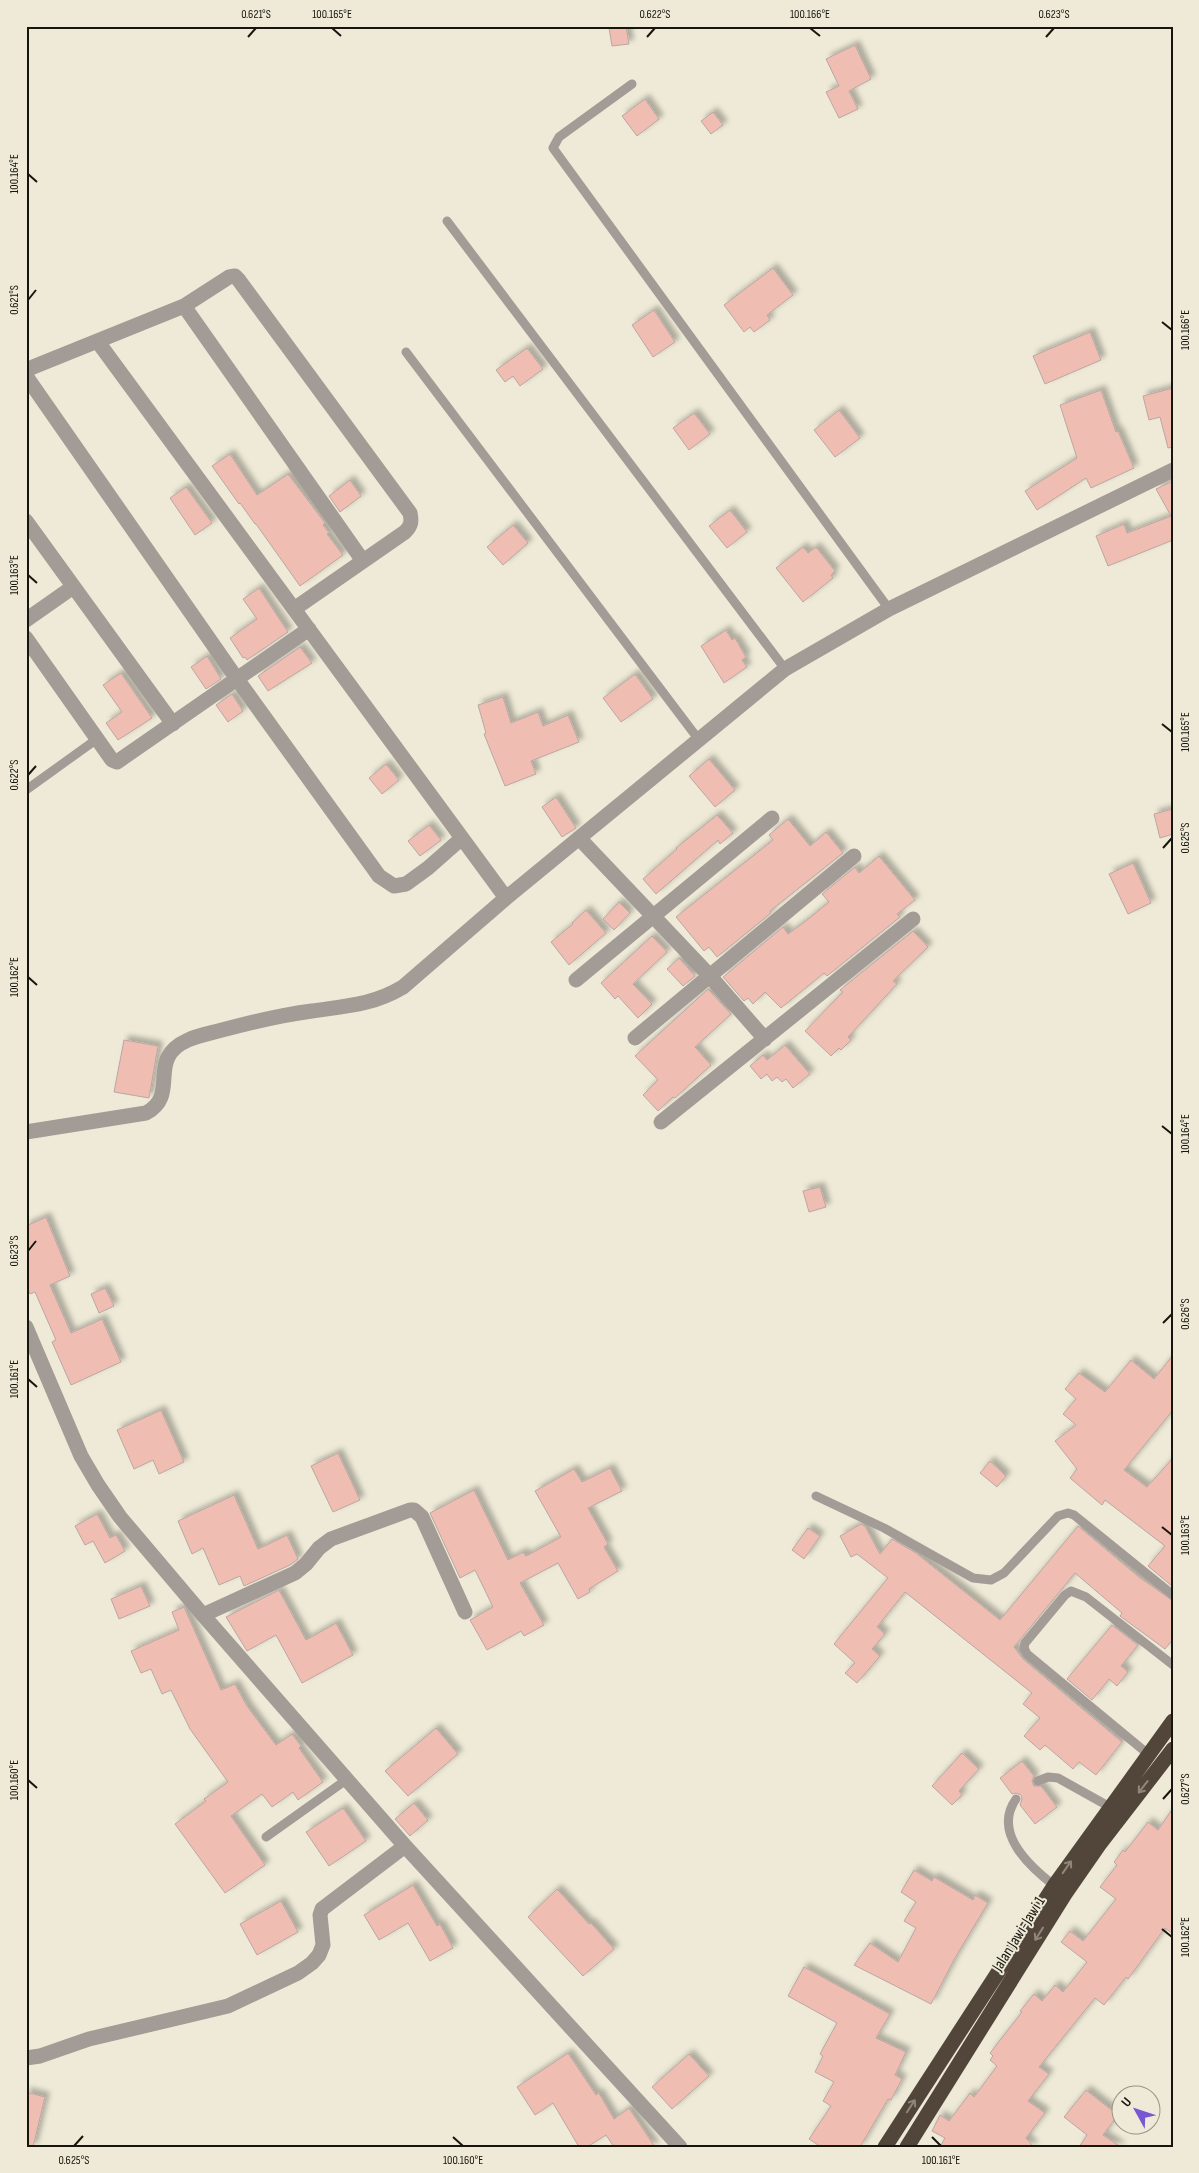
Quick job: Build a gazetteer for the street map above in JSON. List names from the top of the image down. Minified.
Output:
{"streets":{"highway":["Jalan Jawi-Jawi 1"]},"north":"top left","coordinates":["0.621°S","100.165°E","0.622°S","100.166°E","0.623°S","100.164°E","100.163°E","0.625°S","100.162°E","0.626°S","100.161°E","100.160°E","0.627°S"]}
